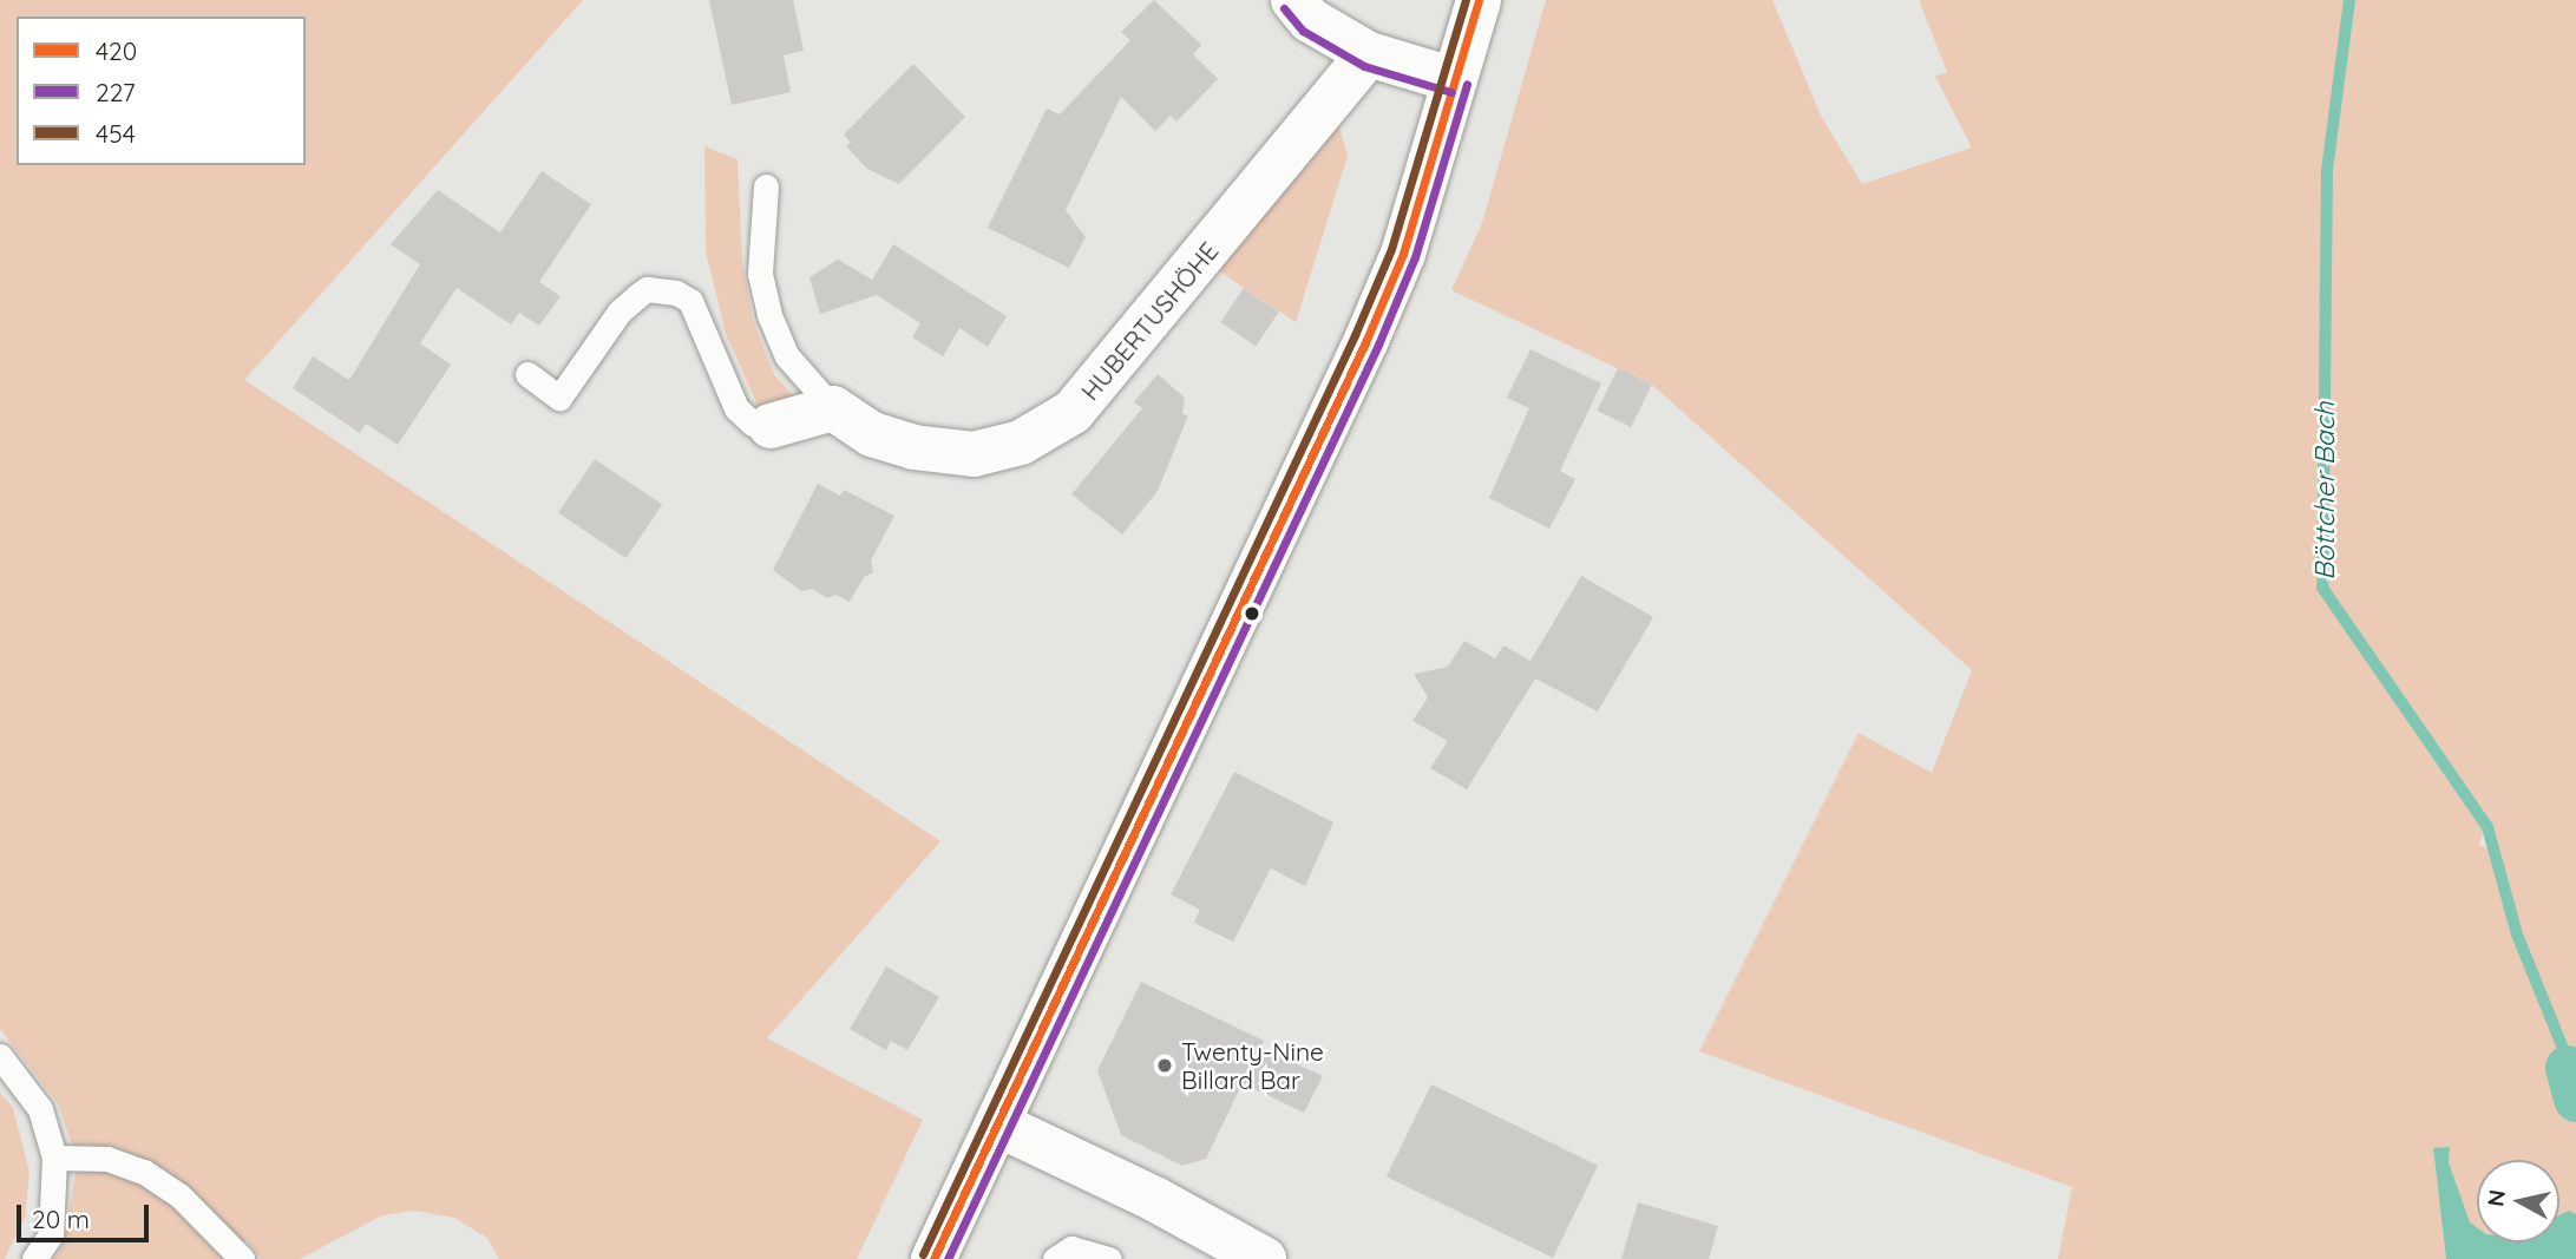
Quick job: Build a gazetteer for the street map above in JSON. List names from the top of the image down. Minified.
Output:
{"streets":{"main road":["HUBERTUSHÖHE"]},"water":["Böttcher Bach"],"places":["Twenty-Nine Billard Bar"],"lines":["transit line 420","transit line 454","transit line 227"],"legend":["420","227","454"],"scale_bar":"20 m","north":"left"}
